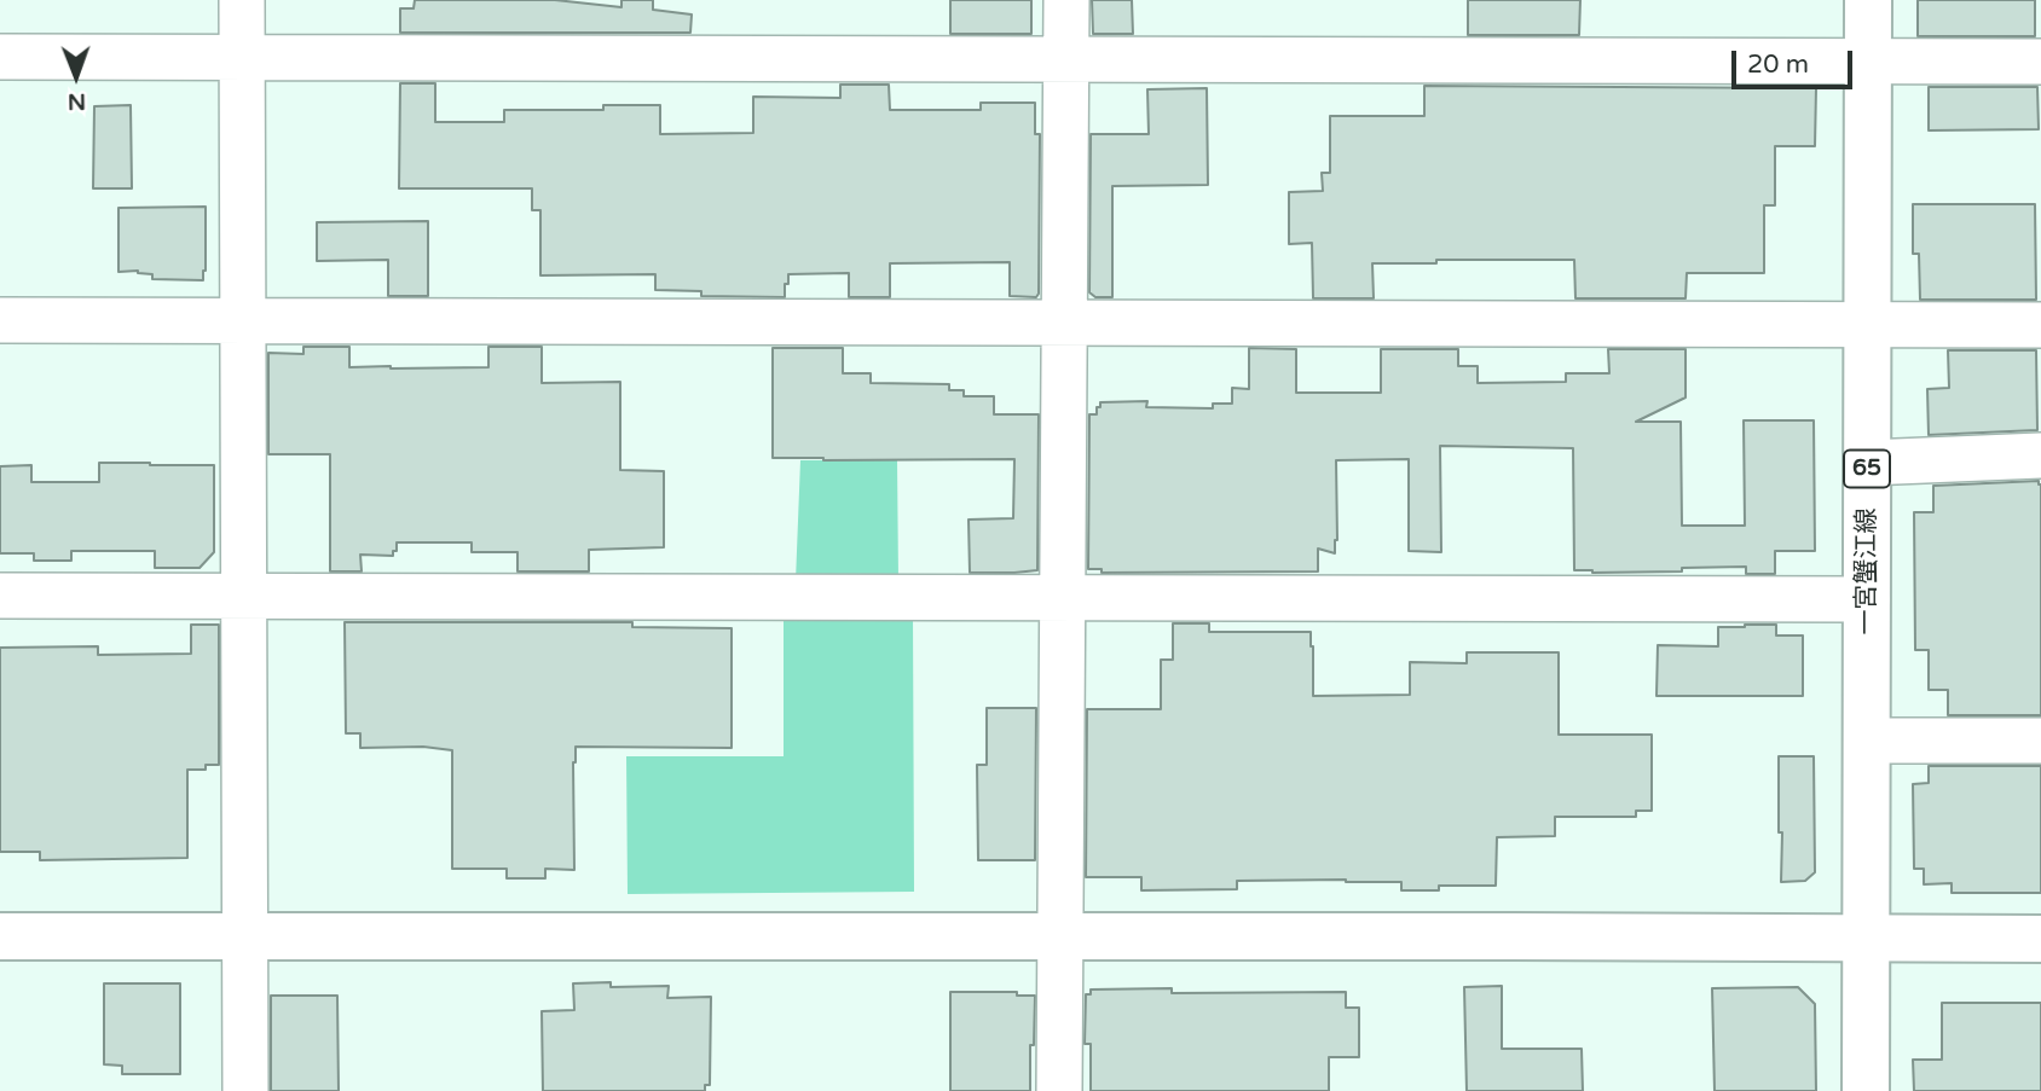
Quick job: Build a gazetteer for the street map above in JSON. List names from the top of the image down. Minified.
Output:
{"streets":{"street":["65","一宮蟹江線"]},"scale_bar":"20 m","north":"bottom"}
